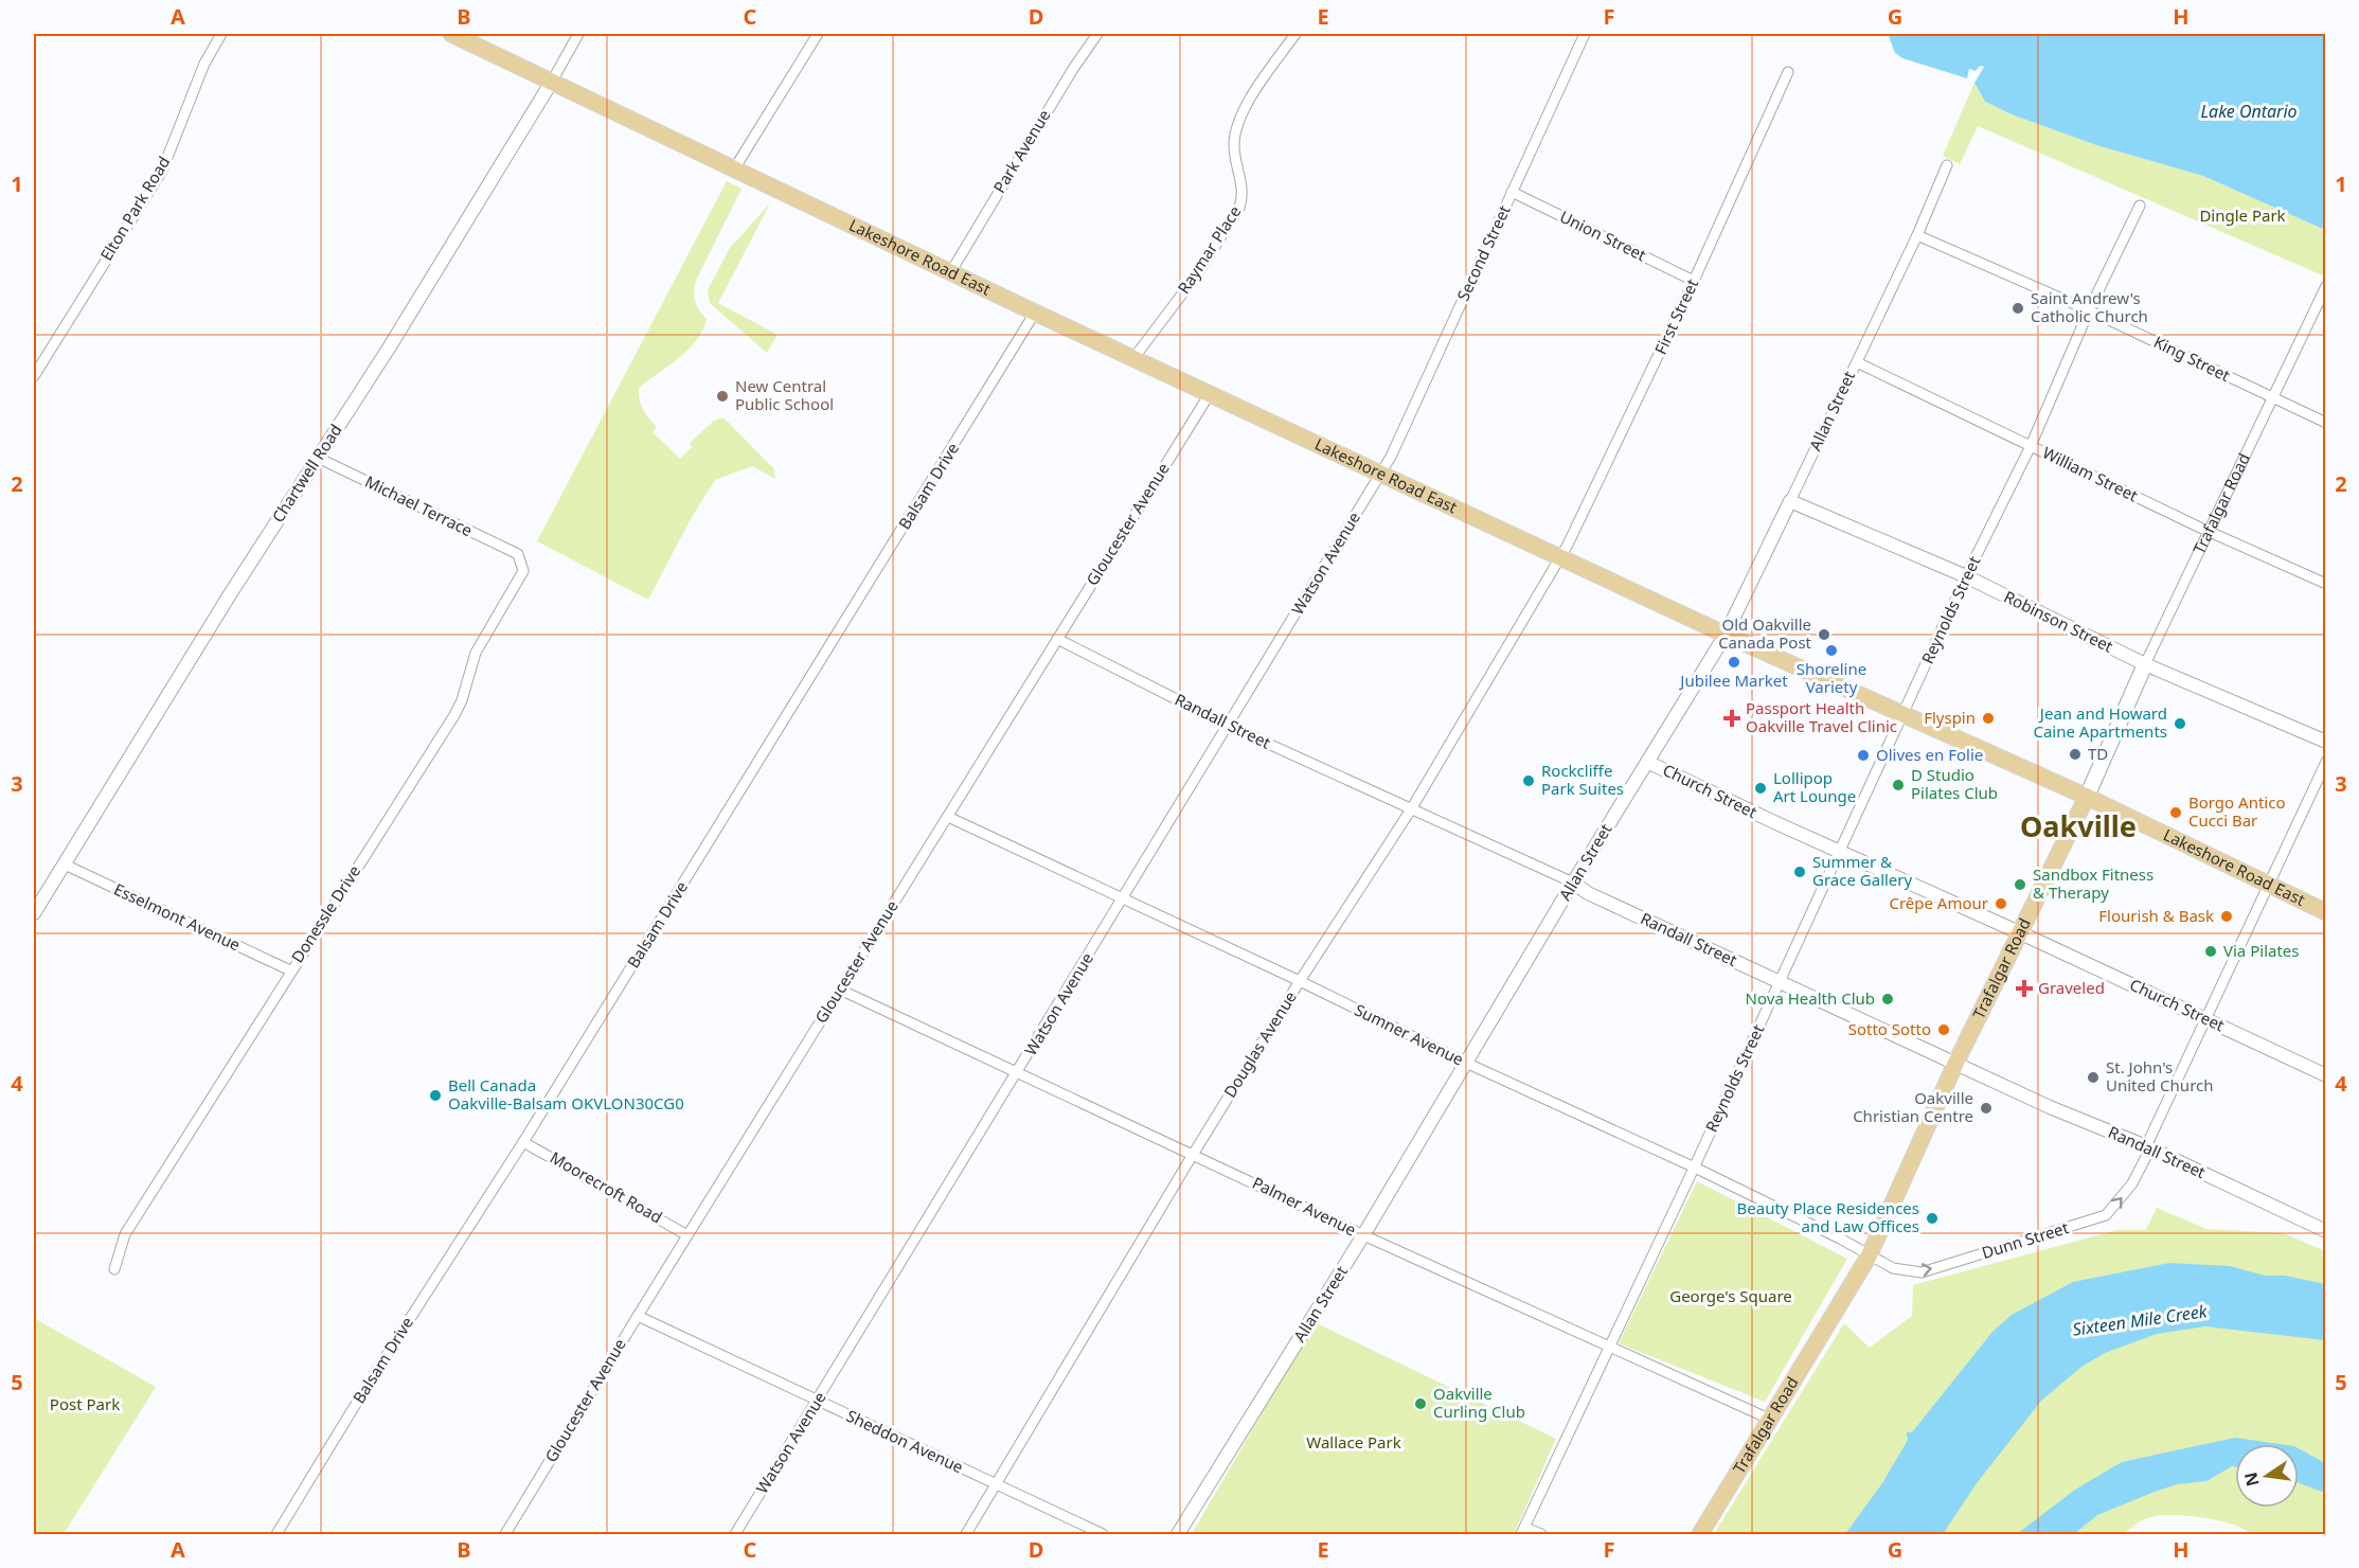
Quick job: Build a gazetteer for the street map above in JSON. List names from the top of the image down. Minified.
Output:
{"streets":{"main road":["Lakeshore Road East","Trafalgar Road"],"street":["Park Avenue","Elton Park Road","Union Street","Raymar Place","Second Street","First Street","King Street","Allan Street","Chartwell Road","William Street","Balsam Drive","Michael Terrace","Gloucester Avenue","Watson Avenue","Reynolds Street","Robinson Street","Randall Street","Church Street","Donessle Drive","Esselmont Avenue","Sumner Avenue","Douglas Avenue","Moorecroft Road","Palmer Avenue","Dunn Street","Sheddon Avenue"]},"crossings":[["Park Avenue","Lakeshore Road East"],["Union Street","Second Street"],["Union Street","First Street"],["Raymar Place","Lakeshore Road East"],["Second Street","Lakeshore Road East"],["Second Street","Watson Avenue"],["Lakeshore Road East","First Street"],["Lakeshore Road East","Allan Street"],["Lakeshore Road East","Chartwell Road"],["Lakeshore Road East","Balsam Drive"],["Lakeshore Road East","Trafalgar Road"],["Lakeshore Road East","Gloucester Avenue"],["Lakeshore Road East","Watson Avenue"],["Lakeshore Road East","Reynolds Street"],["Lakeshore Road East","Douglas Avenue"],["Lakeshore Road East","Dunn Street"],["First Street","Douglas Avenue"],["King Street","Allan Street"],["King Street","Trafalgar Road"],["King Street","Reynolds Street"],["Allan Street","William Street"],["Allan Street","Robinson Street"],["Allan Street","Randall Street"],["Allan Street","Church Street"],["Allan Street","Sumner Avenue"],["Allan Street","Palmer Avenue"],["Chartwell Road","Michael Terrace"],["Chartwell Road","Esselmont Avenue"],["William Street","Trafalgar Road"],["William Street","Reynolds Street"],["Balsam Drive","Moorecroft Road"],["Trafalgar Road","Robinson Street"],["Trafalgar Road","Randall Street"],["Trafalgar Road","Church Street"],["Trafalgar Road","Sumner Avenue"],["Trafalgar Road","Palmer Avenue"],["Trafalgar Road","Dunn Street"],["Michael Terrace","Donessle Drive"],["Gloucester Avenue","Randall Street"],["Gloucester Avenue","Sumner Avenue"],["Gloucester Avenue","Moorecroft Road"],["Gloucester Avenue","Palmer Avenue"],["Gloucester Avenue","Sheddon Avenue"],["Watson Avenue","Randall Street"],["Watson Avenue","Sumner Avenue"],["Watson Avenue","Palmer Avenue"],["Watson Avenue","Sheddon Avenue"],["Reynolds Street","Robinson Street"],["Reynolds Street","Randall Street"],["Reynolds Street","Church Street"],["Reynolds Street","Sumner Avenue"],["Reynolds Street","Palmer Avenue"],["Randall Street","Douglas Avenue"],["Randall Street","Dunn Street"],["Church Street","Dunn Street"],["Donessle Drive","Esselmont Avenue"],["Sumner Avenue","Douglas Avenue"],["Sumner Avenue","Dunn Street"],["Douglas Avenue","Palmer Avenue"],["Douglas Avenue","Sheddon Avenue"]],"one_way":["Dunn Street"],"districts":["Oakville"],"water":["Lake Ontario","Sixteen Mile Creek"],"parks":["Dingle Park","George's Square","Post Park","Wallace Park"],"places":{"other":["Saint Andrew's Catholic Church","New Central Public School","Old Oakville Canada Post","Shoreline Variety","Jubilee Market","Flyspin","Jean and Howard Caine Apartments","TD","Olives en Folie","Rockcliffe Park Suites","D Studio Pilates Club","Lollipop Art Lounge","Borgo Antico Cucci Bar","Summer & Grace Gallery","Sandbox Fitness & Therapy","Crêpe Amour","Flourish & Bask","Via Pilates","Nova Health Club","Sotto Sotto","St. John's United Church","Bell Canada Oakville-Balsam OKVLON30CG0","Oakville Christian Centre","Beauty Place Residences and Law Offices","Oakville Curling Club"],"health":["Passport Health Oakville Travel Clinic","Graveled"]},"north":"left","grid":{"columns":["A","B","C","D","E","F","G","H"],"rows":["1","2","3","4","5"]}}
